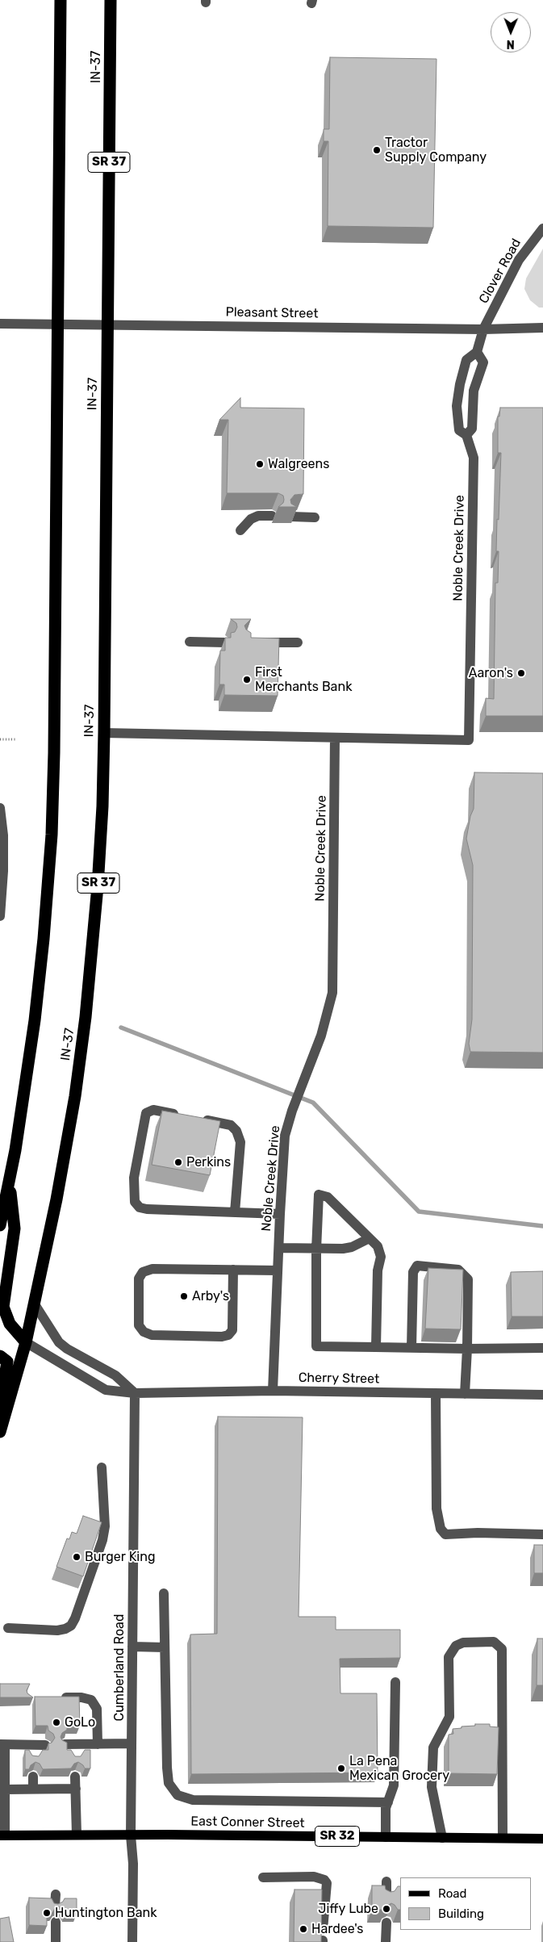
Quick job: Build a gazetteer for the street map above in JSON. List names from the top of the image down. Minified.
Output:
{"streets":{"highway":["IN-37","SR 37"],"main road":["East Conner Street","SR 32"],"street":["Clover Road","Pleasant Street","Noble Creek Drive","Cherry Street","Cumberland Road"]},"crossings":[["IN-37","Pleasant Street"],["IN-37","Cherry Street"],["Clover Road","Pleasant Street"],["Clover Road","Noble Creek Drive"],["Pleasant Street","Noble Creek Drive"],["Noble Creek Drive","Cherry Street"],["Cherry Street","Cumberland Road"],["Cumberland Road","East Conner Street"]],"places":["Tractor Supply Company","Walgreens","Aaron's","First Merchants Bank","Perkins","Arby's","Burger King","GoLo","La Pena Mexican Grocery","Jiffy Lube","Huntington Bank","Hardee's"],"legend":["Road","Building"],"north":"bottom"}
